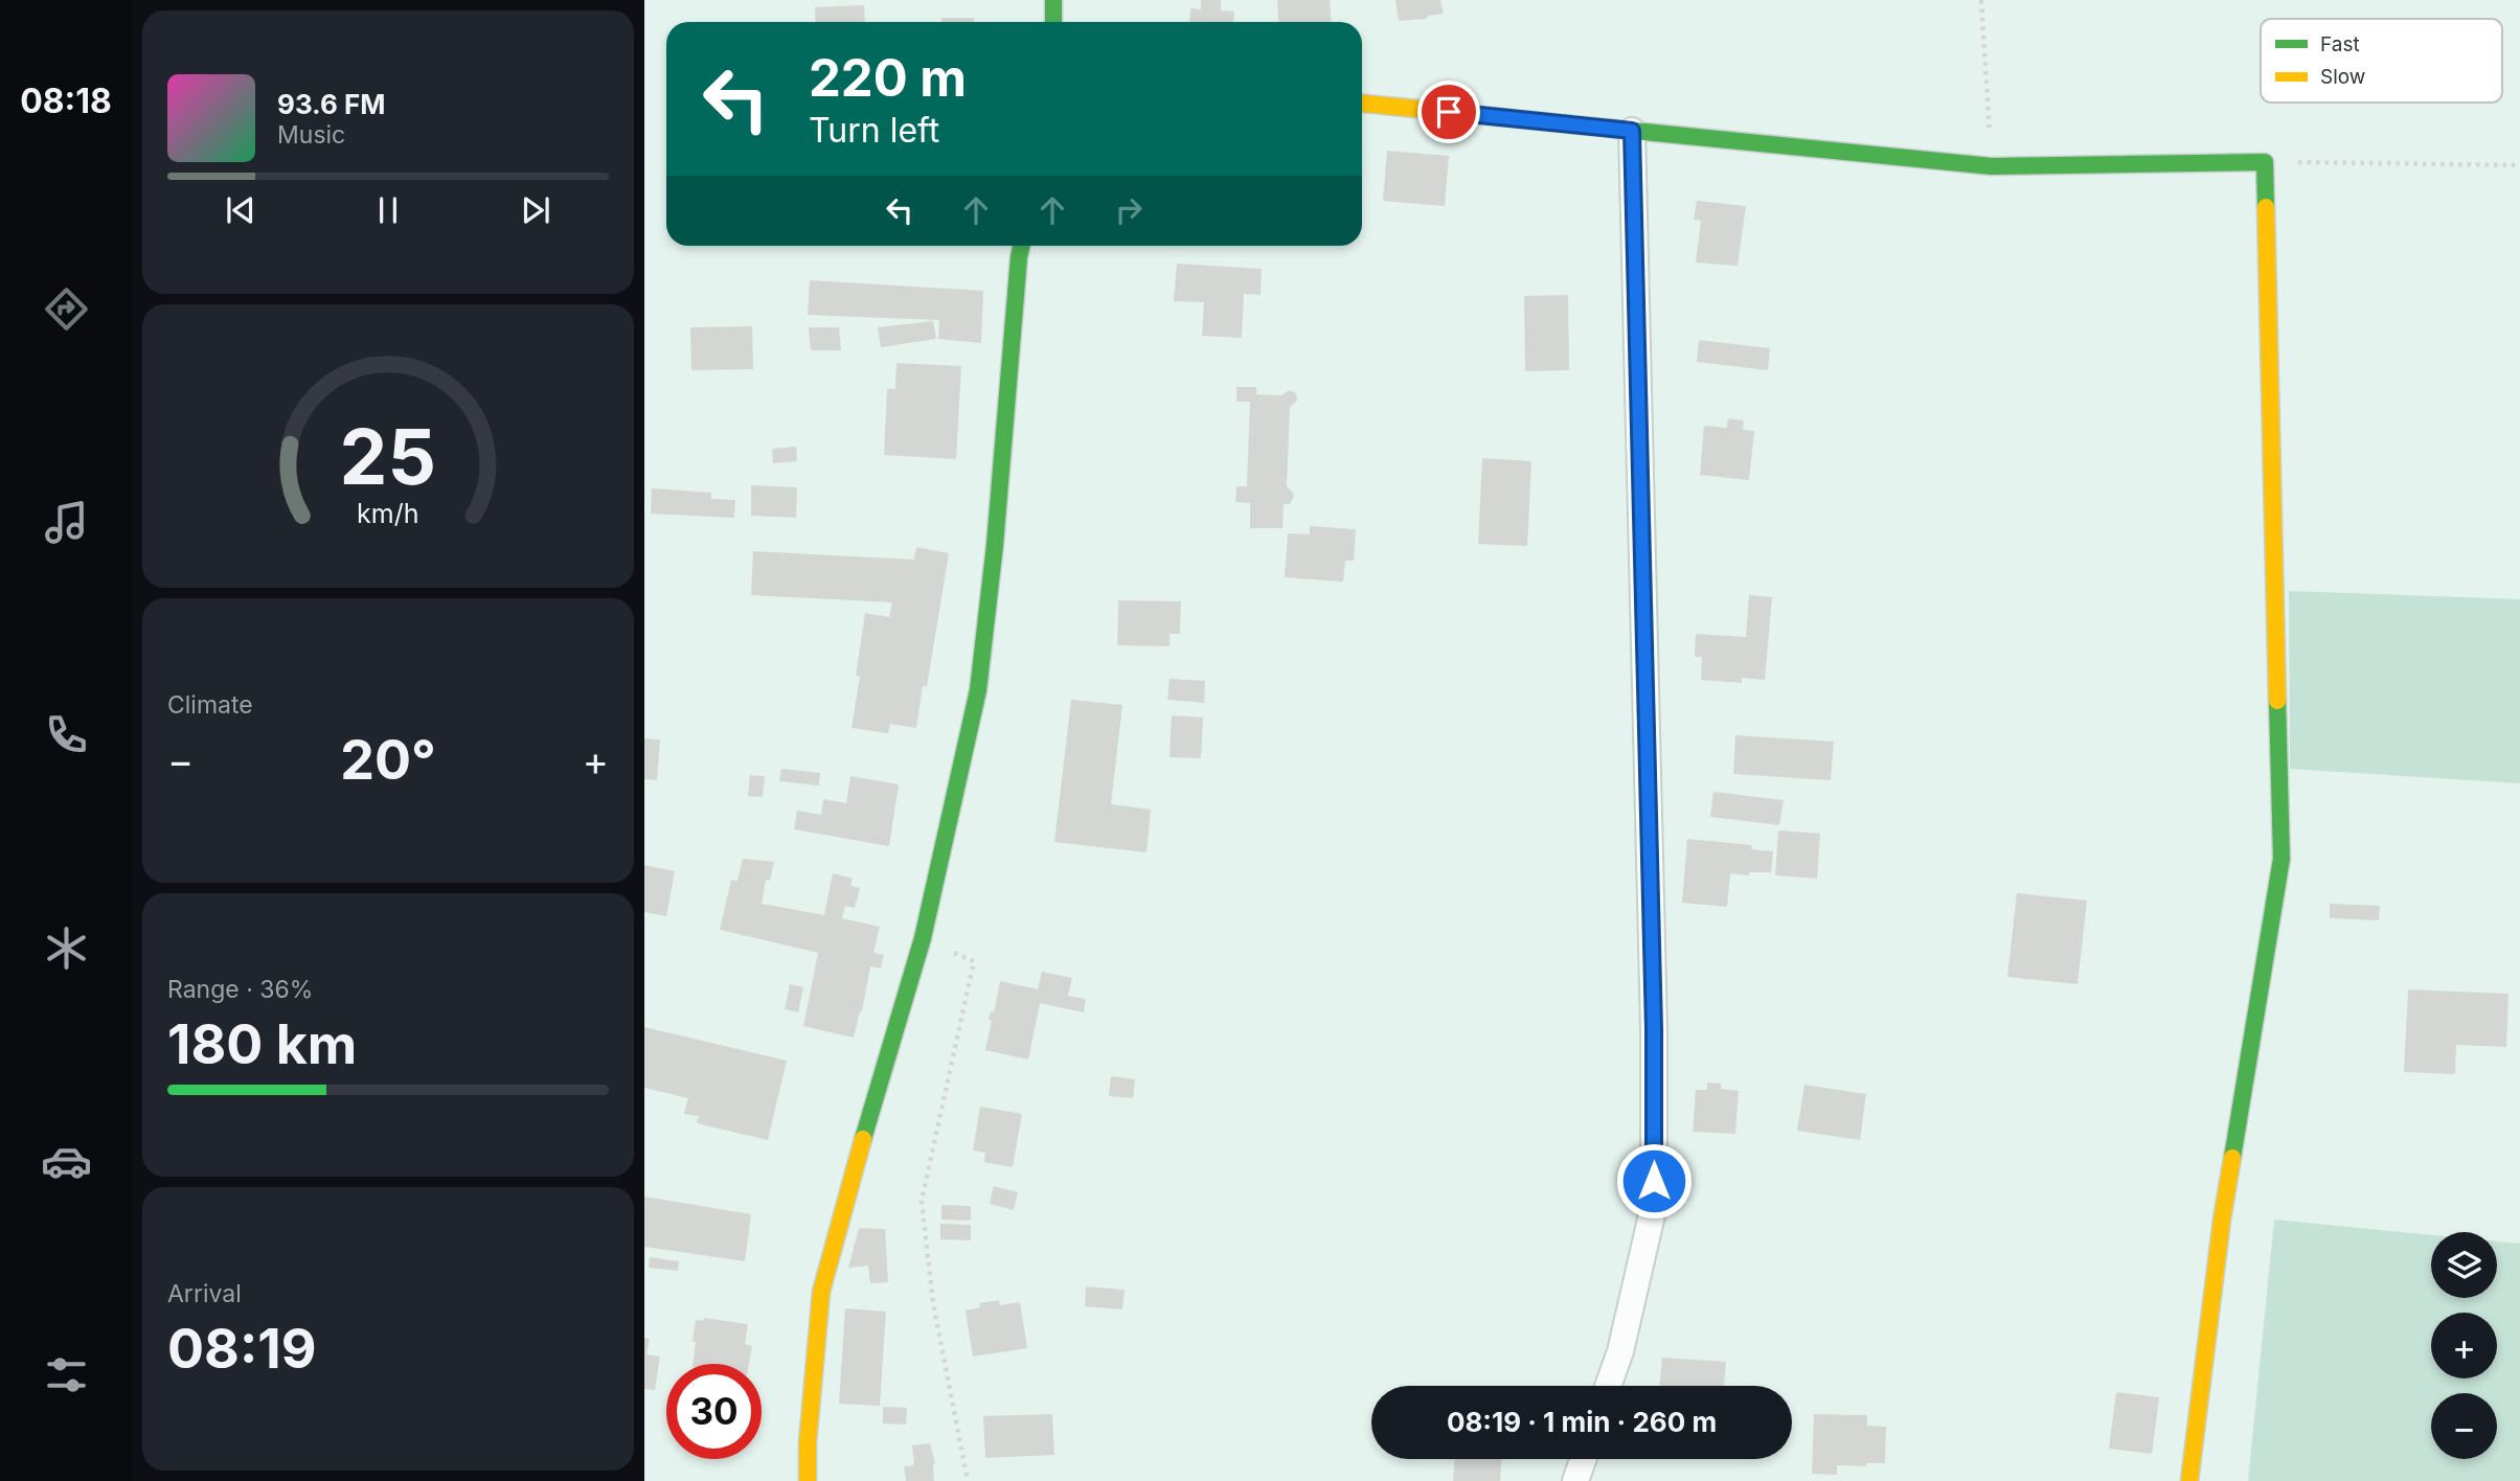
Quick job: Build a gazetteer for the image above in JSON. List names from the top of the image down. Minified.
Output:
{"legend":["Fast","Slow"],"page":{"tabs":"08:18","turn":["220 m","Turn left"],"song":["93.6 FM","Music"],"tile":["Climate",["Range · 36%","180 km"],["Arrival","08:19"]],"heat":["−","20°","+"],"map_buttons":["+","−"],"limit":"30","trip":"08:19 · 1 min · 260 m","gauge":["25","km/h"]}}
